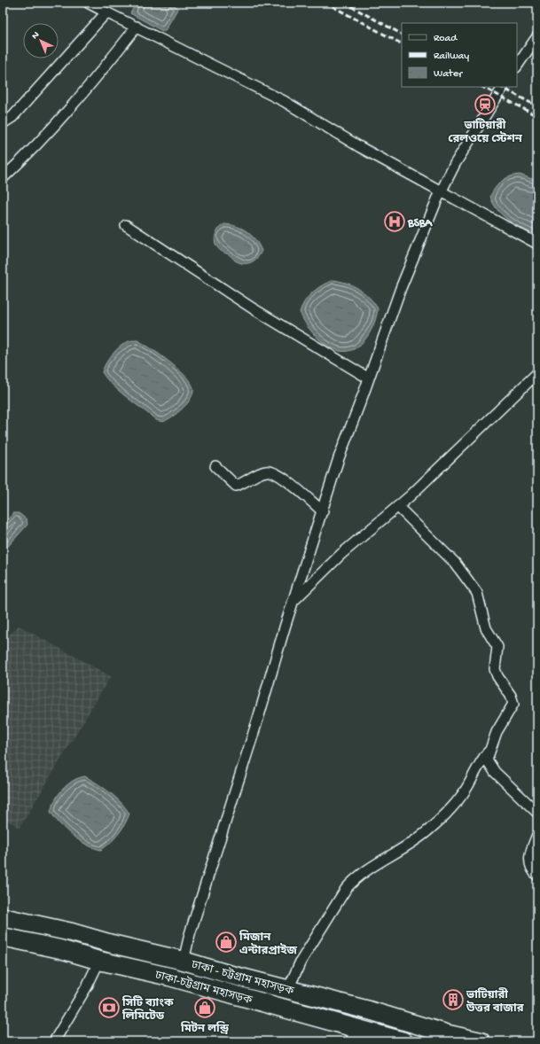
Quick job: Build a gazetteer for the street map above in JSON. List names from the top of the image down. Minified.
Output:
{"streets":{"highway":["ঢাকা - চট্টগ্রাম মহাসড়ক","ঢাকা-চট্টগ্রাম মহাসড়ক"]},"places":{"station":["ভাটিয়ারী রেলওয়ে স্টেশন"],"hospital":["BSBA"],"shop":["মিজান এন্টারপ্রাইজ","মিটন লন্ড্রি"],"building":["ভাটিয়ারী উত্তর বাজার"],"bank":["সিটি ব্যাংক লিমিটেড"]},"legend":["Road","Railway","Water"],"north":"top left"}
